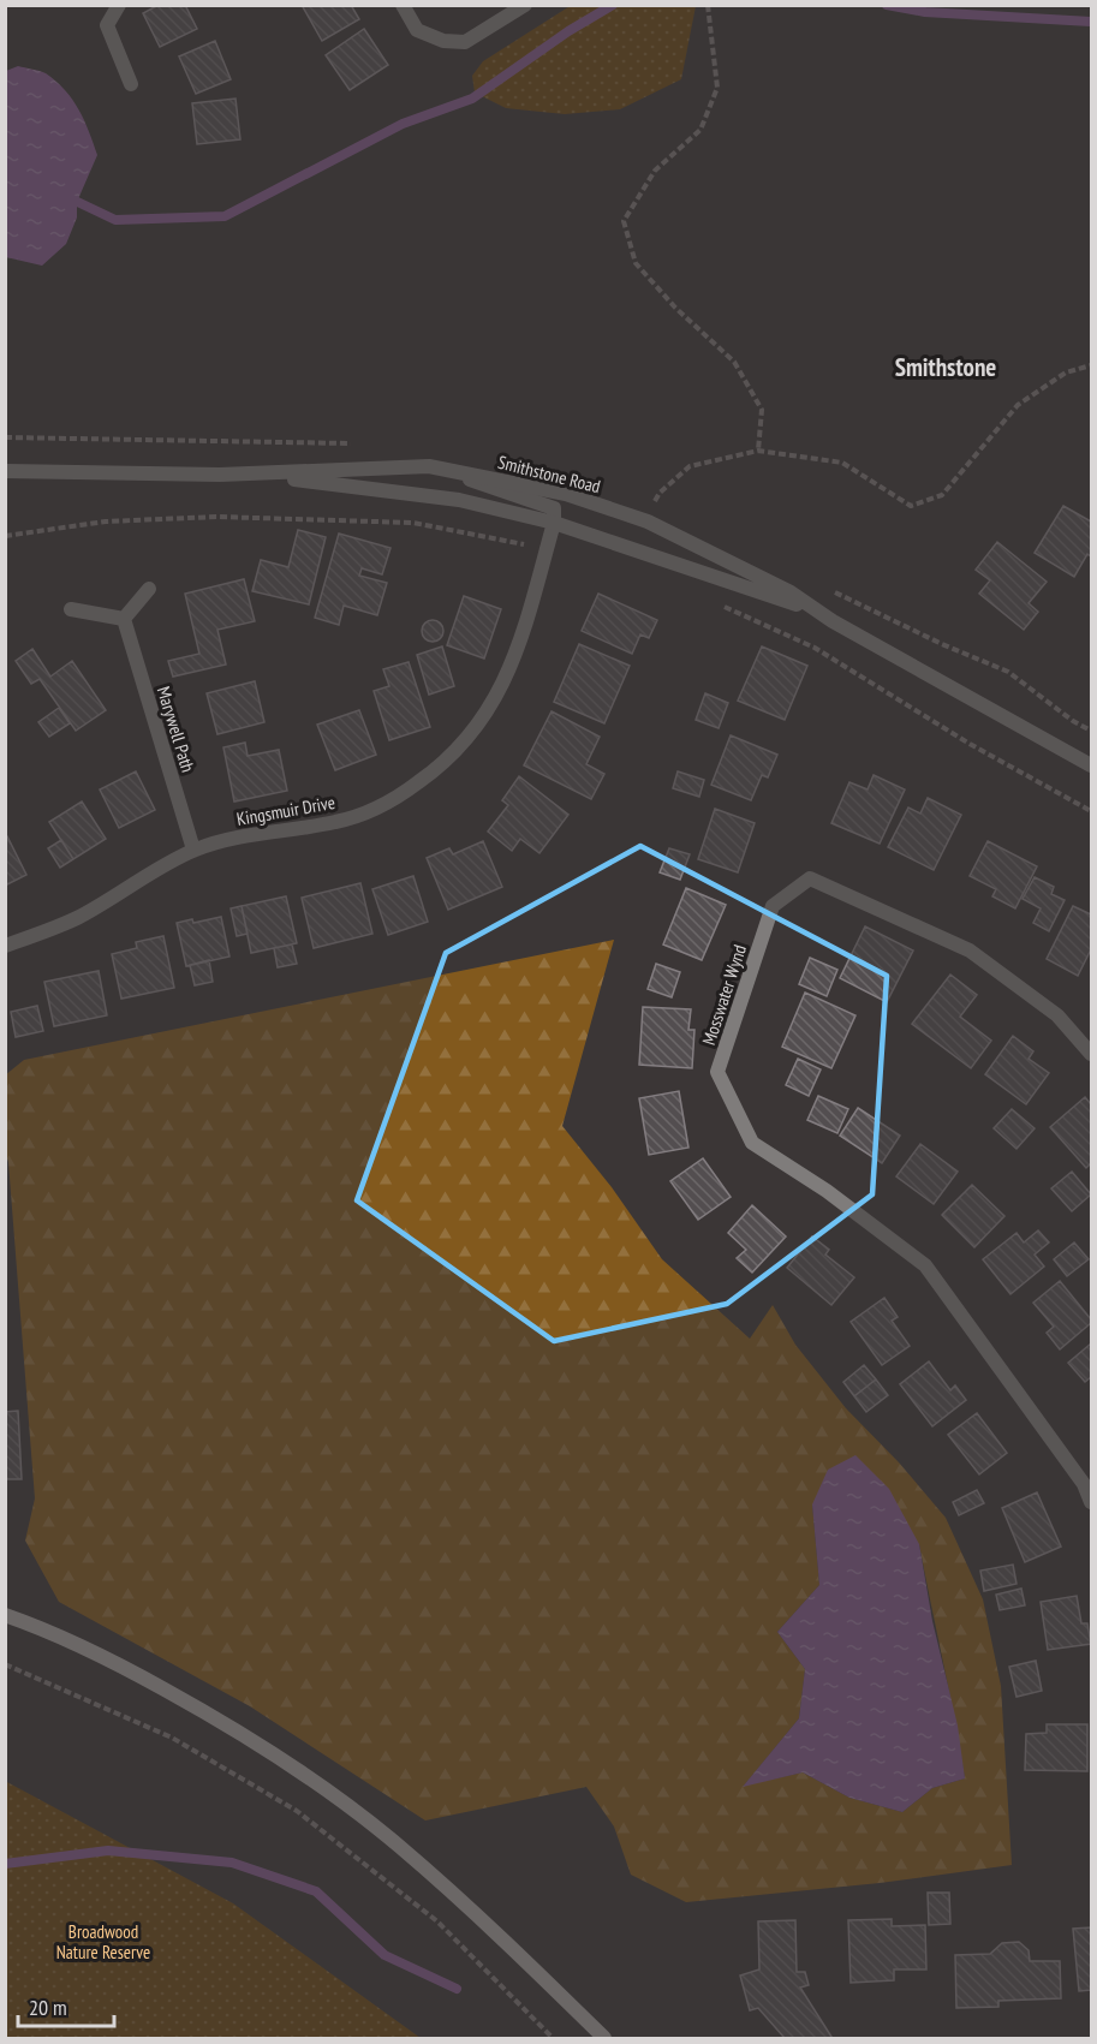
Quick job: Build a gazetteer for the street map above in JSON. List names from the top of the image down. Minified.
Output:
{"streets":{"street":["Smithstone Road","Marywell Path","Kingsmuir Drive","Mosswater Wynd"]},"crossings":[["Smithstone Road","Kingsmuir Drive"],["Marywell Path","Kingsmuir Drive"]],"districts":["Smithstone"],"parks":["Broadwood Nature Reserve"],"scale_bar":"20 m"}
